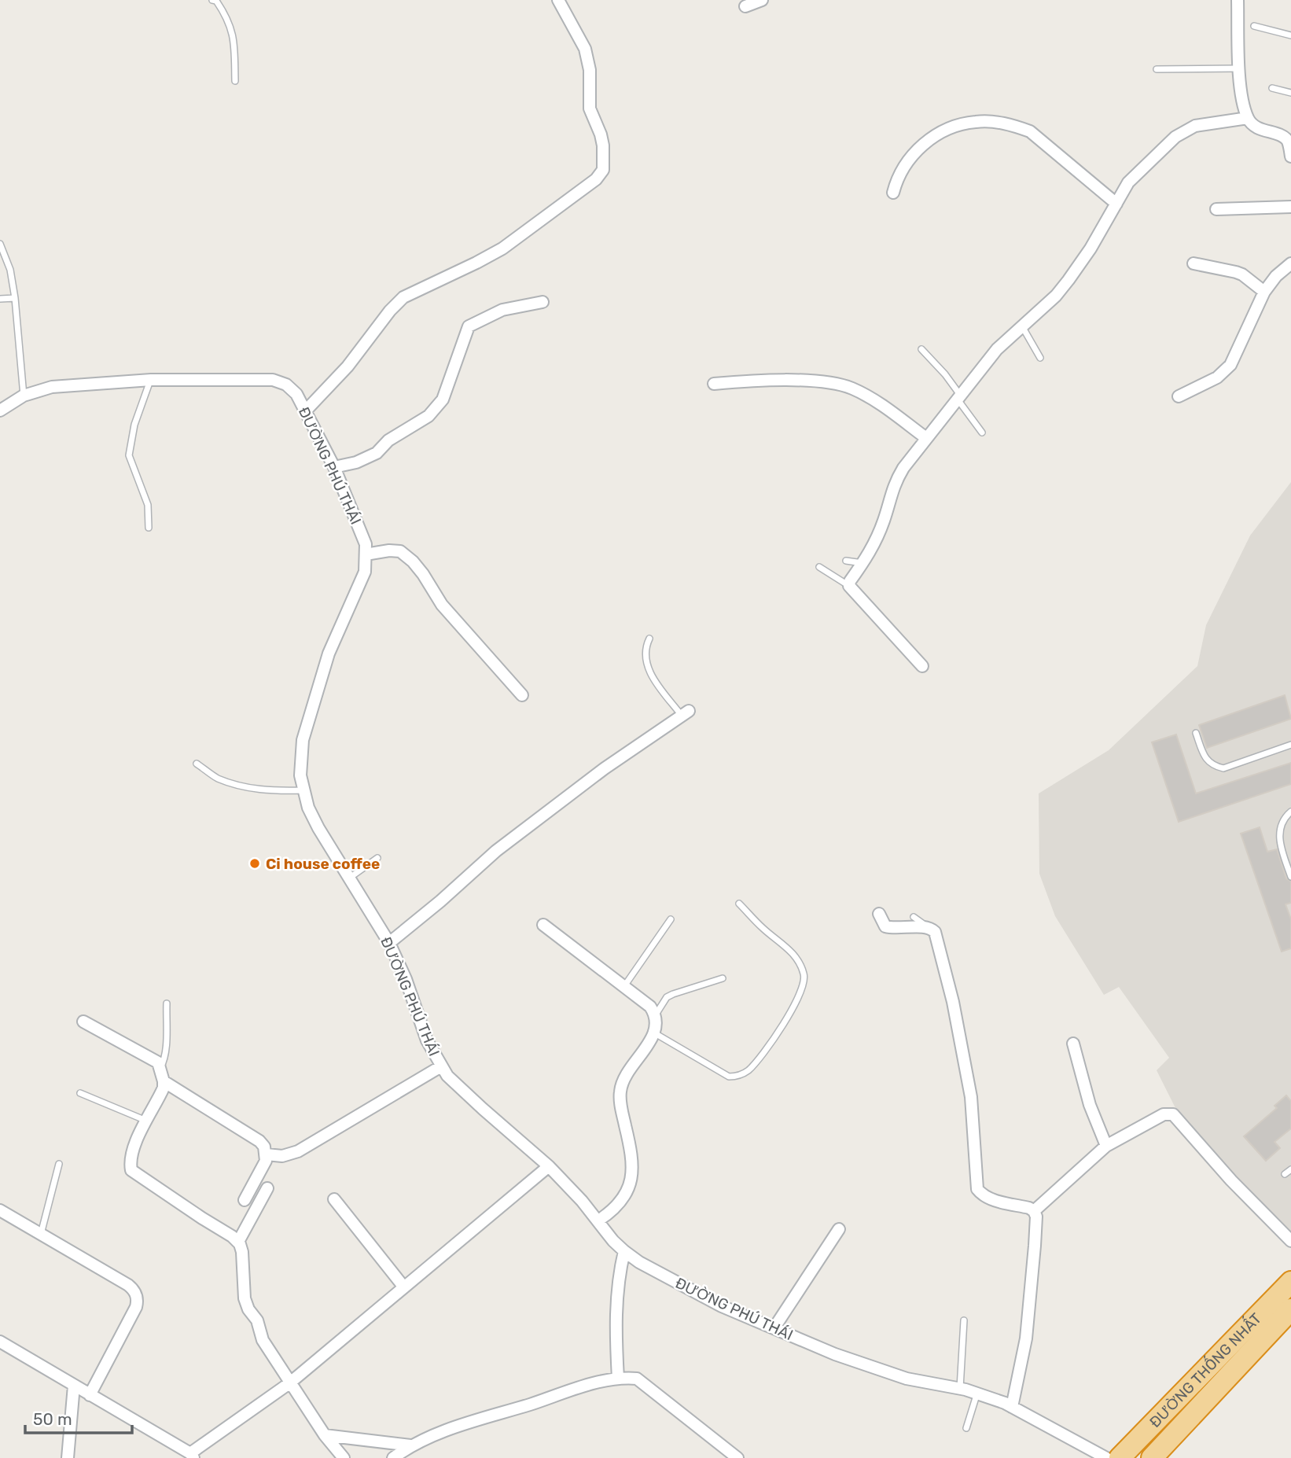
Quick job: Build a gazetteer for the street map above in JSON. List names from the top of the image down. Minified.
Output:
{"streets":{"highway":["ĐƯỜNG THỐNG NHẤT"],"street":["ĐƯỜNG PHÚ THÁI"]},"places":["Ci house coffee"],"scale_bar":"50 m"}
